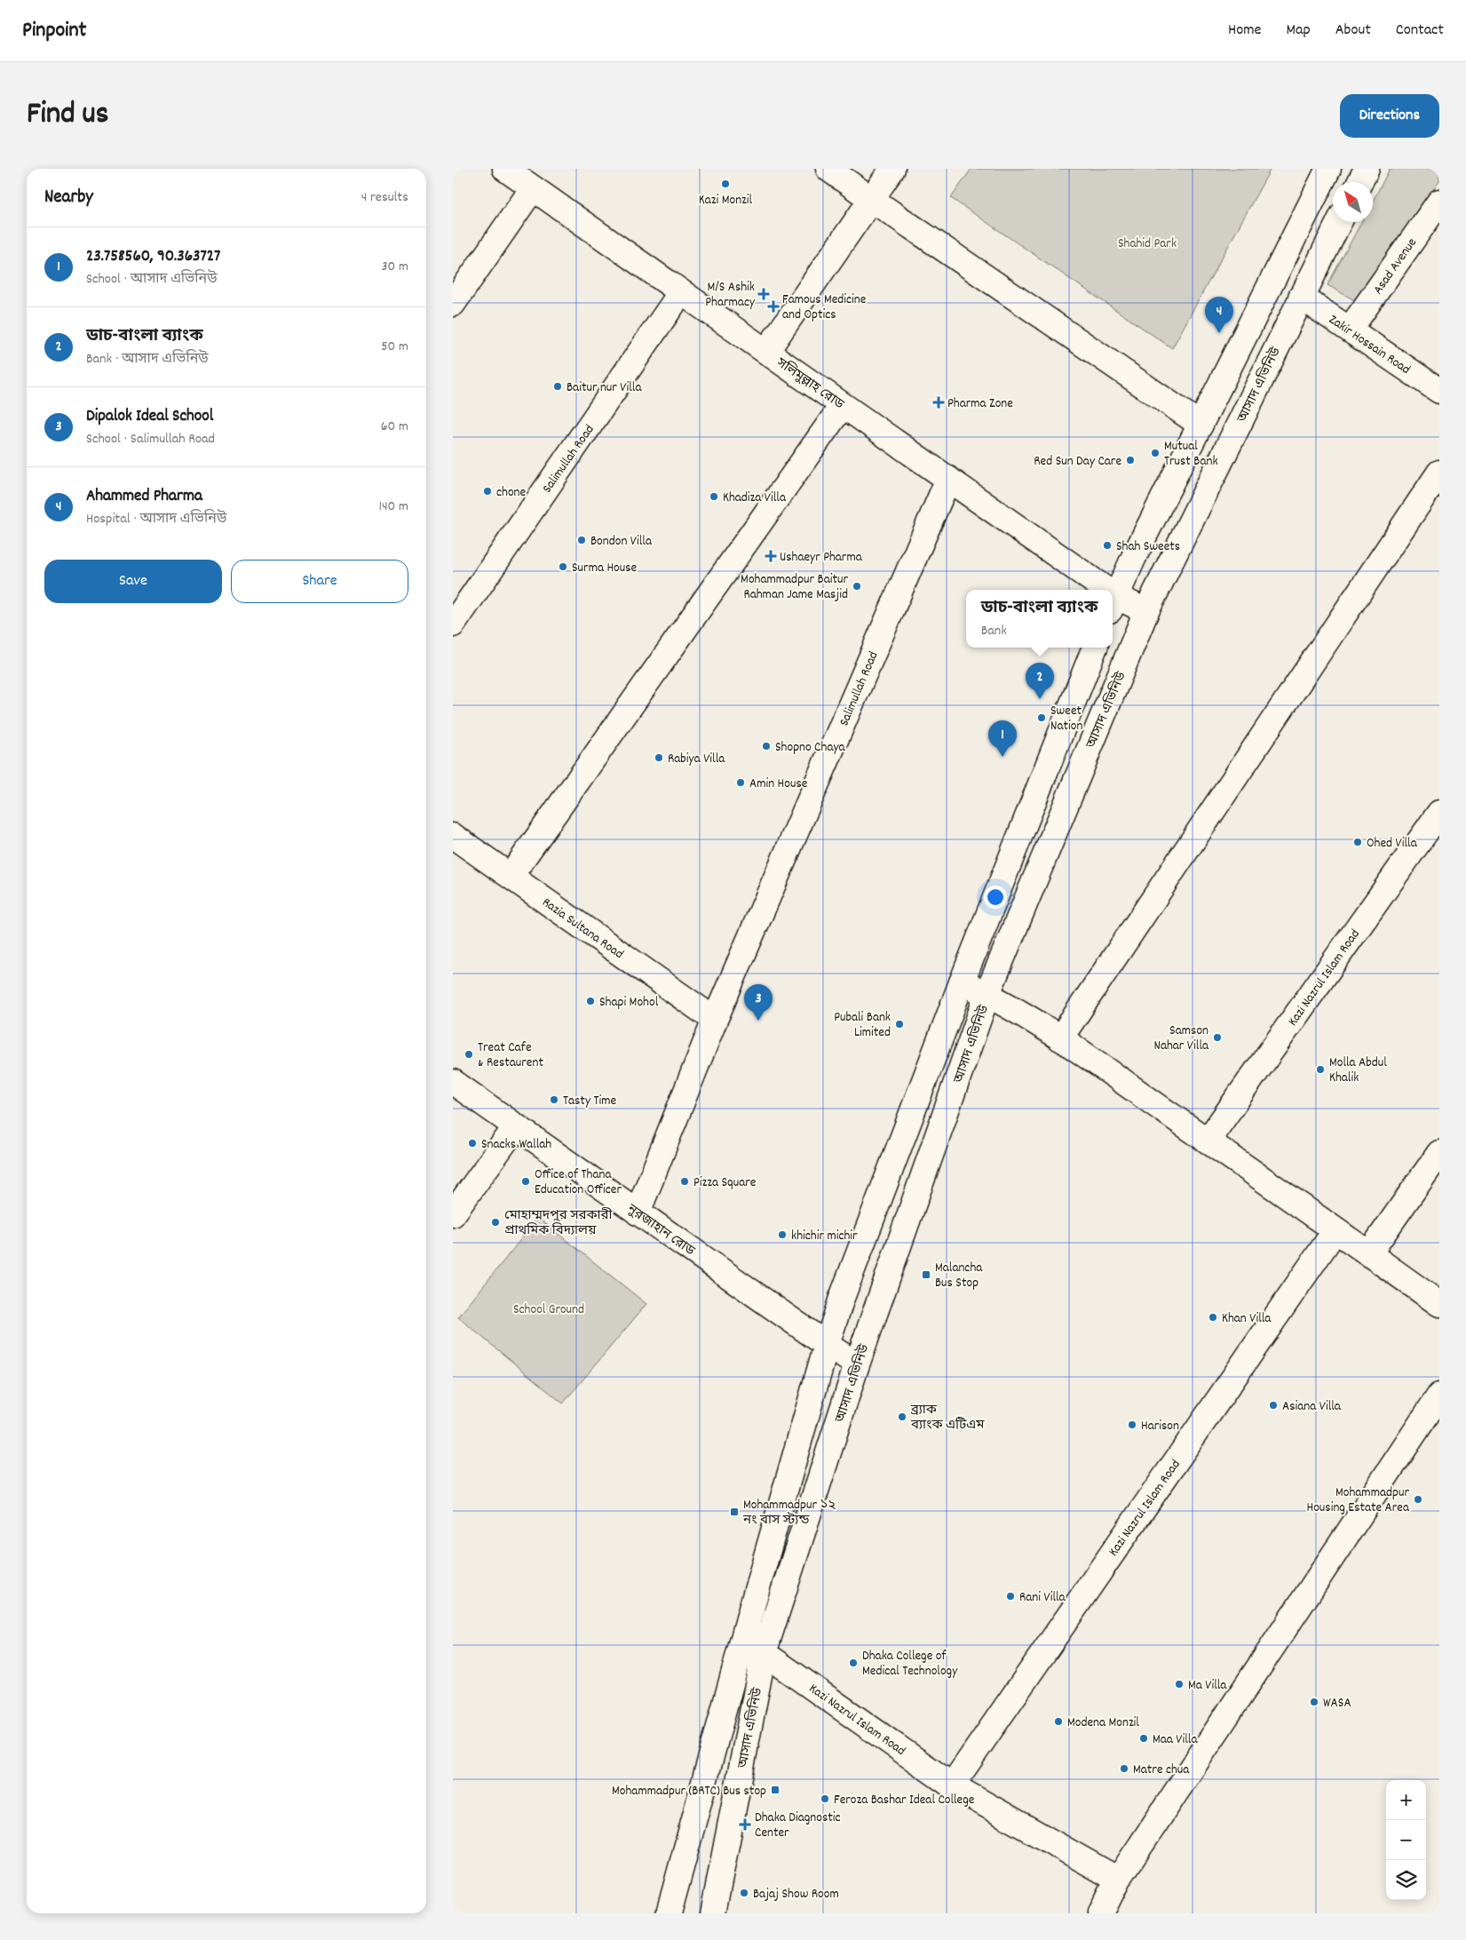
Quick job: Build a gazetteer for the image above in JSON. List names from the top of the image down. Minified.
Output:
{"streets":{"street":["Asad Avenue","Zakir Hossain Road","সলিমুল্লাহ রোড","আসাদ এভিনিউ","Salimullah Road","Razia Sultana Road","Kazi Nazrul Islam Road","নুরজাহান রোড"]},"crossings":[["Asad Avenue","Zakir Hossain Road"],["Zakir Hossain Road","আসাদ এভিনিউ"],["সলিমুল্লাহ রোড","আসাদ এভিনিউ"],["সলিমুল্লাহ রোড","Salimullah Road"],["আসাদ এভিনিউ","Kazi Nazrul Islam Road"],["আসাদ এভিনিউ","নুরজাহান রোড"],["Salimullah Road","Razia Sultana Road"],["Salimullah Road","নুরজাহান রোড"]],"parks":["Shahid Park","School Ground"],"places":{"other":["Kazi Monzil","Baitur nur Villa","Mutual Trust Bank","Red Sun Day Care","chone","Khadiza Villa","Bondon Villa","Shah Sweets","Surma House","Mohammadpur Baitur Rahman Jame Masjid","Sweet Nation","Shopno Chaya","Rabiya Villa","Amin House","Ohed Villa","Shapi Mohol","Pubali Bank Limited","Samson Nahar Villa","Treat Cafe & Restaurent","Molla Abdul Khalik","Tasty Time","Snacks Wallah","Office of Thana Education Officer","Pizza Square","মোহাম্মদপুর সরকারী প্রাথমিক বিদ্যালয়","khichir michir","Khan Villa","Asiana Villa","ব্র্যাক ব্যাংক এটিএম","Harison","Mohammadpur Housing Estate Area","Rani Villa","Dhaka College of Medical Technology","Ma Villa","WASA","Modena Monzil","Maa Villa","Matre chua","Feroza Bashar Ideal College","Bajaj Show Room"],"health":["M/S Ashik Pharmacy","Famous Medicine and Optics","Pharma Zone","Ushaeyr Pharma","Dhaka Diagnostic Center"],"transit":["Malancha Bus Stop","Mohammadpur ১২ নং বাস স্ট্যন্ড","Mohammadpur (BRTC) Bus stop"]},"north":"top left","page":{"header":"Pinpoint","nav":["Home","Map","About","Contact"],"title":"Find us","buttons":["Directions",["Save","Share"]],"heading":["Nearby","4 results"],"list":[{"mark":"1","name":"23.758560, 90.363727","note":"School · আসাদ এভিনিউ","value":"30 m"},{"mark":"2","name":"ডাচ-বাংলা ব্যাংক","note":"Bank · আসাদ এভিনিউ","value":"50 m"},{"mark":"3","name":"Dipalok Ideal School","note":"School · Salimullah Road","value":"60 m"},{"mark":"4","name":"Ahammed Pharma","note":"Hospital · আসাদ এভিনিউ","value":"140 m"}],"pins":["4","2","1","3"],"popup":["ডাচ-বাংলা ব্যাংক","Bank"],"map_buttons":["+","−"]}}
